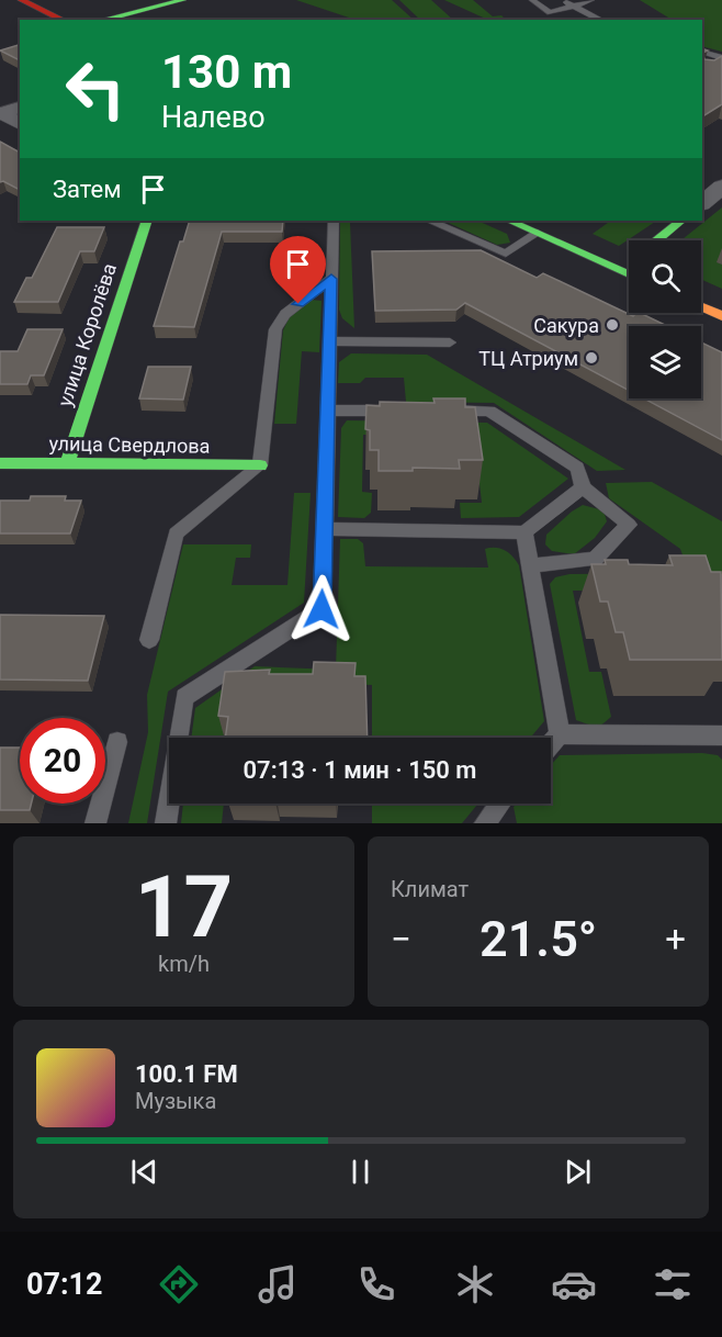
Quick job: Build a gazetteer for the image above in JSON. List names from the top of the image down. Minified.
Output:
{"streets":{"street":["улица Королёва","улица Свердлова"]},"crossings":[["улица Королёва","улица Свердлова"]],"places":["Сакура","ТЦ Атриум"],"page":{"turn":["130 m","Налево"],"then":"Затем","limit":"20","trip":"07:13 · 1 мин · 150 m","tile":[["17","km/h"],"Климат"],"heat":["−","21.5°","+"],"song":["100.1 FM","Музыка"],"tabs":"07:12"}}
